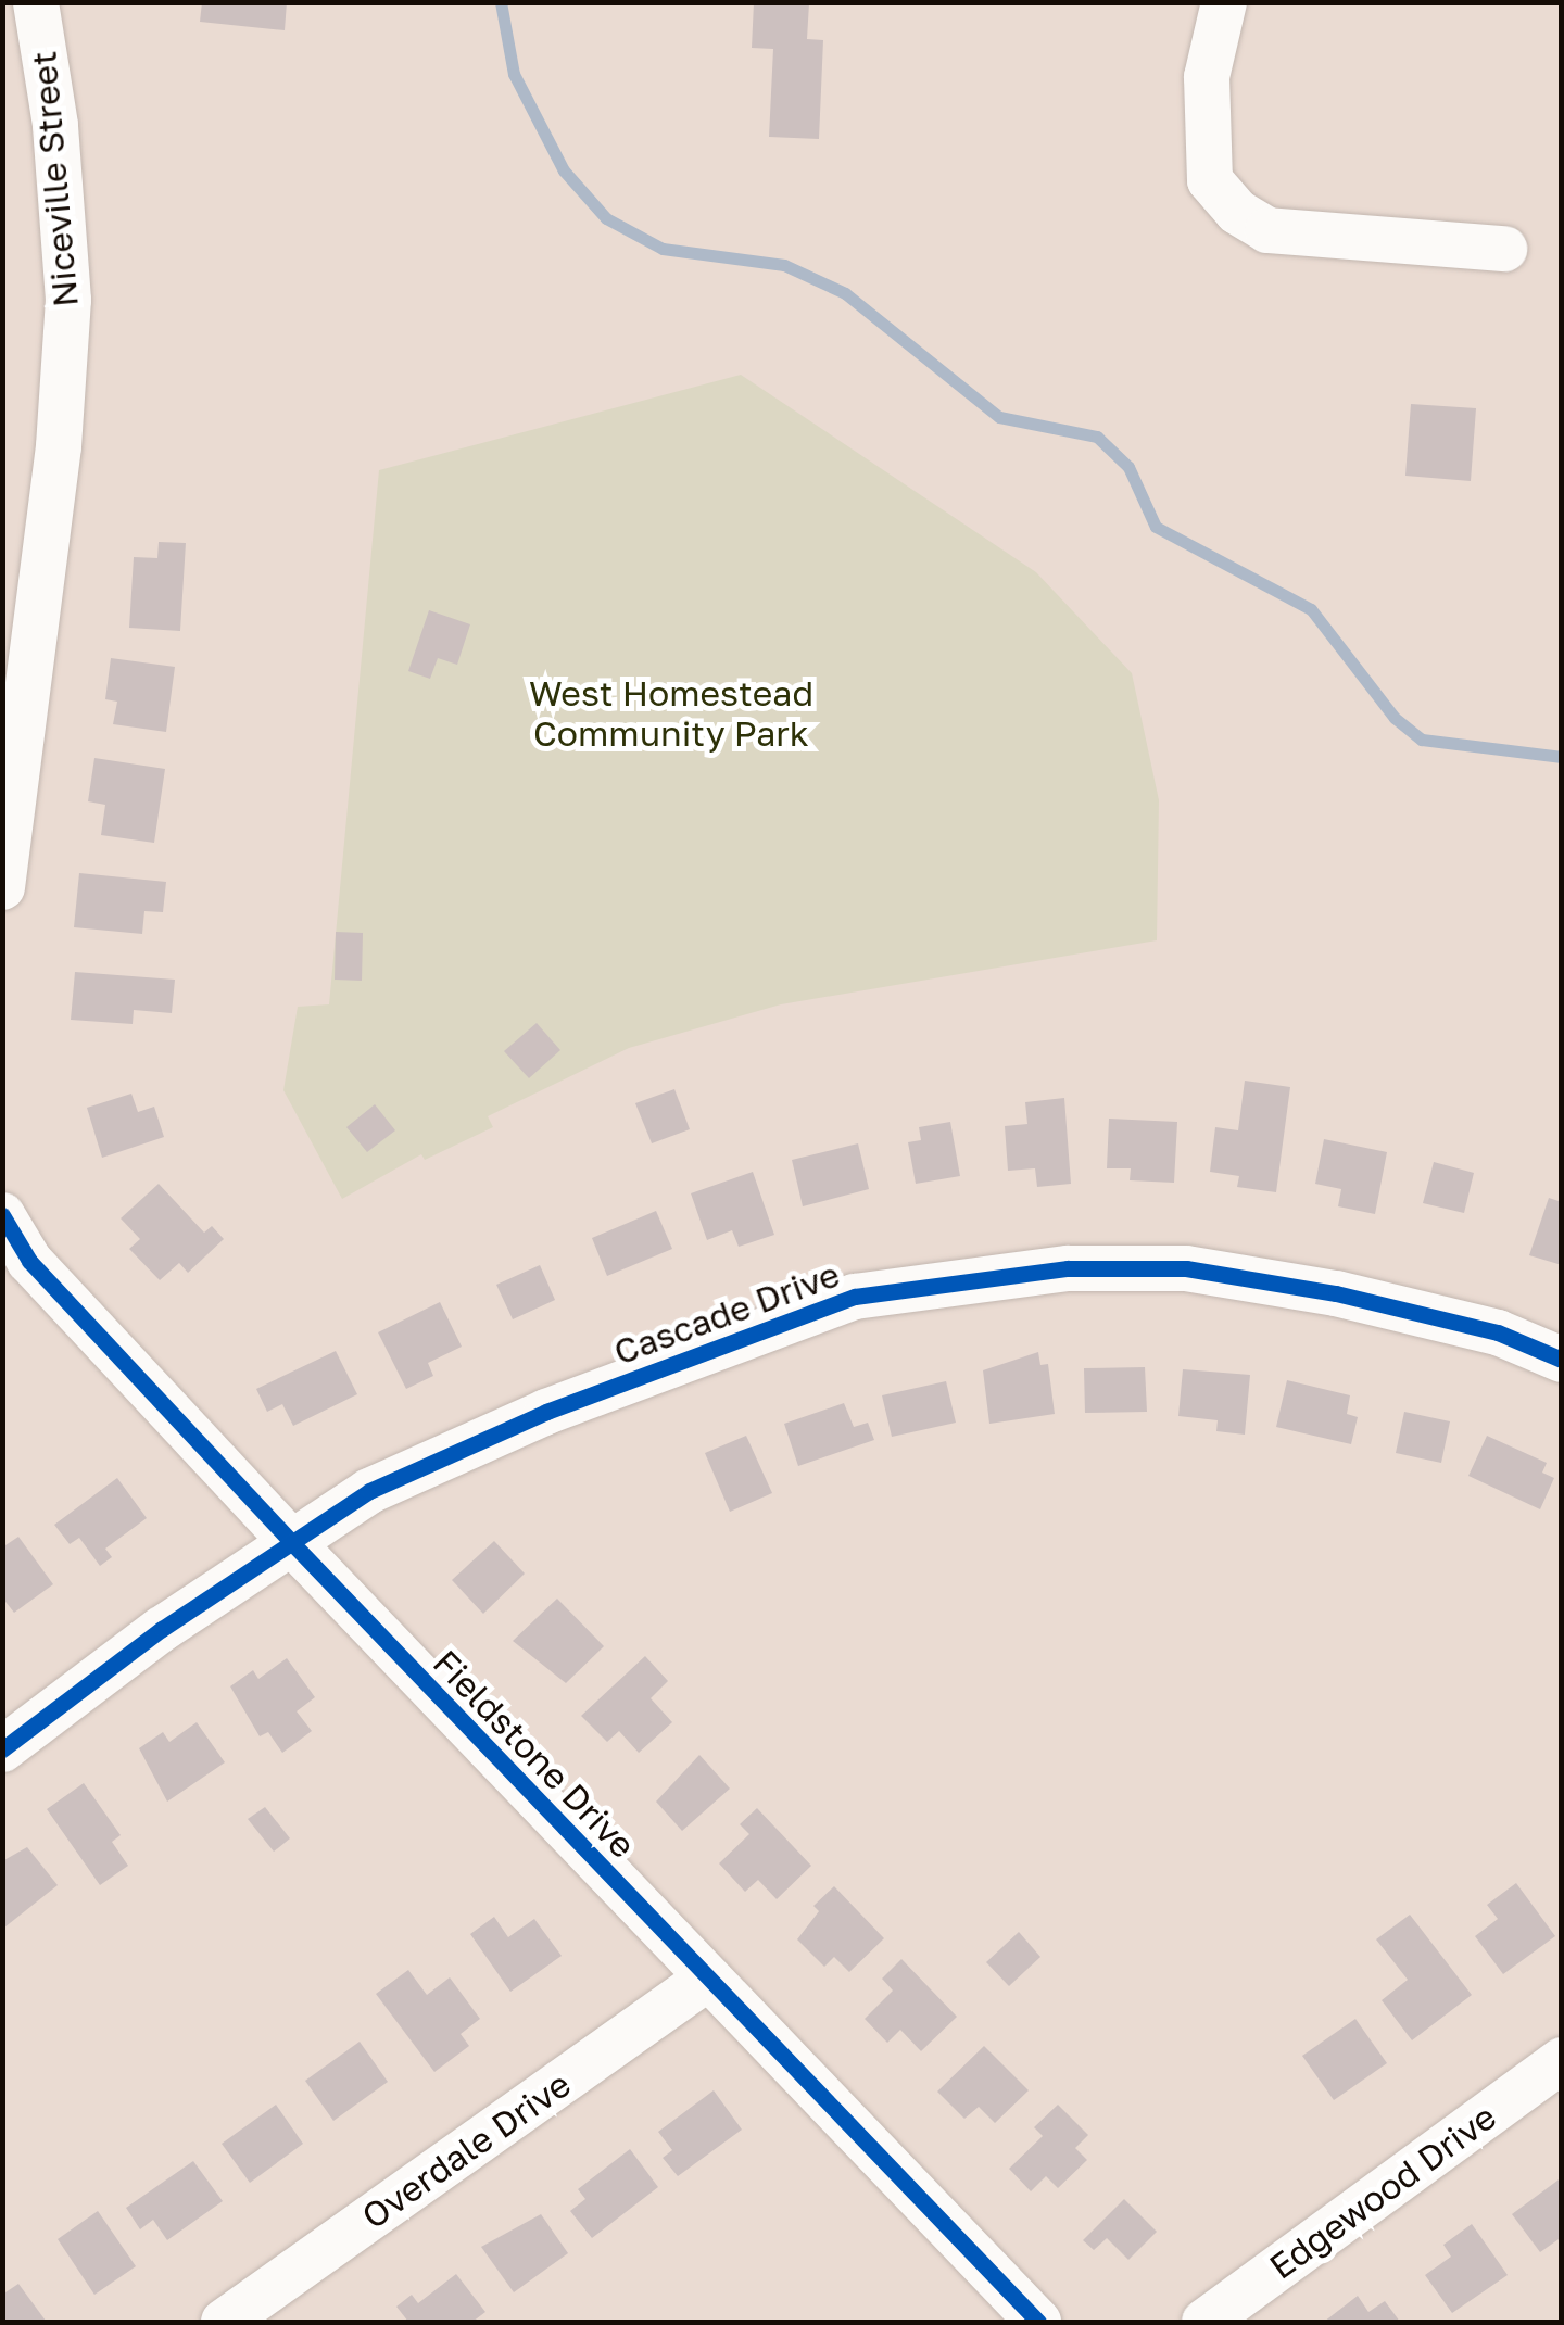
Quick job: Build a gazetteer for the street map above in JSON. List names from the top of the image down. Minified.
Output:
{"streets":{"street":["Niceville Street","Cascade Drive","Fieldstone Drive","Overdale Drive","Edgewood Drive"]},"crossings":[["Cascade Drive","Fieldstone Drive"],["Fieldstone Drive","Overdale Drive"]],"parks":["West Homestead Community Park"]}
